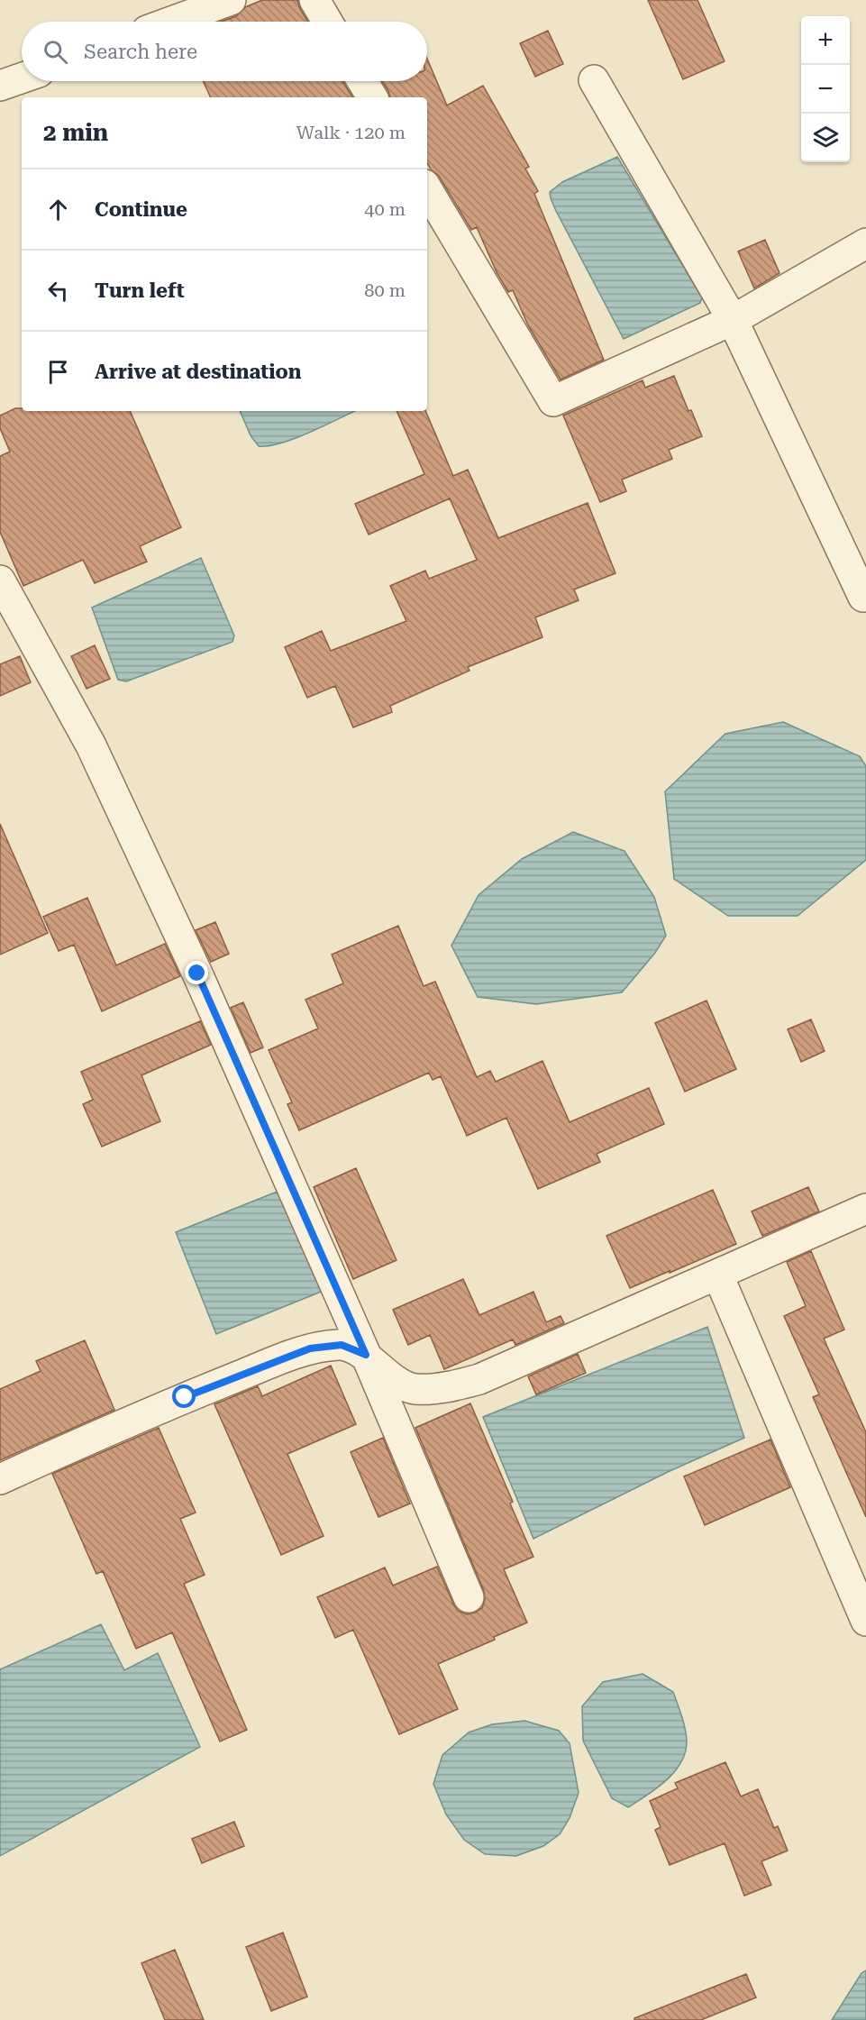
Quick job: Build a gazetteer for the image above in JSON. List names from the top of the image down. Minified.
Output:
{"page":{"map_buttons":["+","−"],"search":"Search here","heading":["2 min","Walk · 120 m"],"list":[["Continue","40 m"],["Turn left","80 m"],"Arrive at destination"]}}
